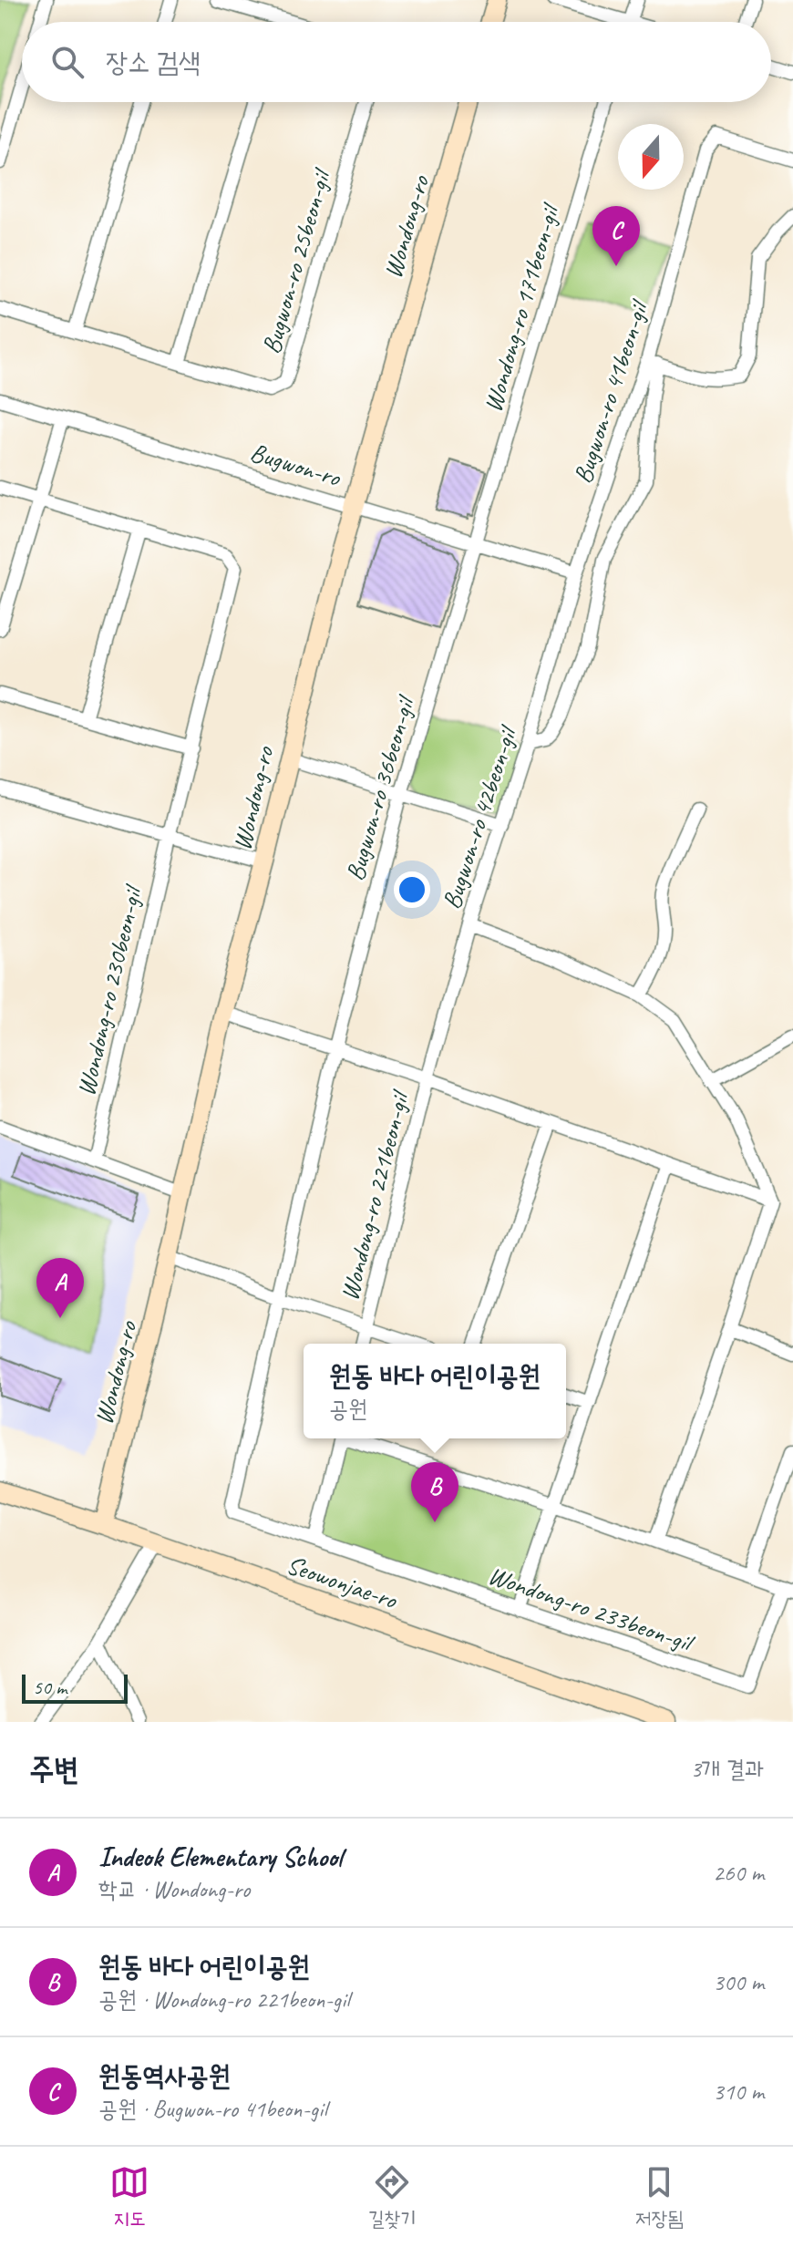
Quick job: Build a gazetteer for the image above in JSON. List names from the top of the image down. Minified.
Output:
{"streets":{"street":["Wondong-ro","Bugwon-ro 25beon-gil","Wondong-ro 171beon-gil","Bugwon-ro 41beon-gil","Bugwon-ro","Bugwon-ro 36beon-gil","Bugwon-ro 42beon-gil","Wondong-ro 230beon-gil","Wondong-ro 221beon-gil","Seowonjae-ro","Wondong-ro 233beon-gil"]},"crossings":[["Wondong-ro","Bugwon-ro"],["Wondong-ro","Wondong-ro 221beon-gil"],["Wondong-ro","Seowonjae-ro"],["Wondong-ro 171beon-gil","Bugwon-ro"],["Wondong-ro 171beon-gil","Bugwon-ro 36beon-gil"],["Bugwon-ro 41beon-gil","Bugwon-ro"],["Bugwon-ro 41beon-gil","Bugwon-ro 42beon-gil"],["Bugwon-ro","Bugwon-ro 36beon-gil"],["Bugwon-ro","Bugwon-ro 42beon-gil"],["Bugwon-ro 36beon-gil","Wondong-ro 221beon-gil"],["Bugwon-ro 42beon-gil","Wondong-ro 221beon-gil"]],"scale_bar":"50 m","north":"bottom","page":{"search":"장소 검색","pins":["C","A","B"],"popup":["원동 바다 어린이공원","공원"],"scale":"50 m","heading":["주변","3개 결과"],"list":[{"mark":"A","name":"Indeok Elementary School","note":"학교 · Wondong-ro","value":"260 m"},{"mark":"B","name":"원동 바다 어린이공원","note":"공원 · Wondong-ro 221beon-gil","value":"300 m"},{"mark":"C","name":"원동역사공원","note":"공원 · Bugwon-ro 41beon-gil","value":"310 m"}],"nav":["지도","길찾기","저장됨"]}}
